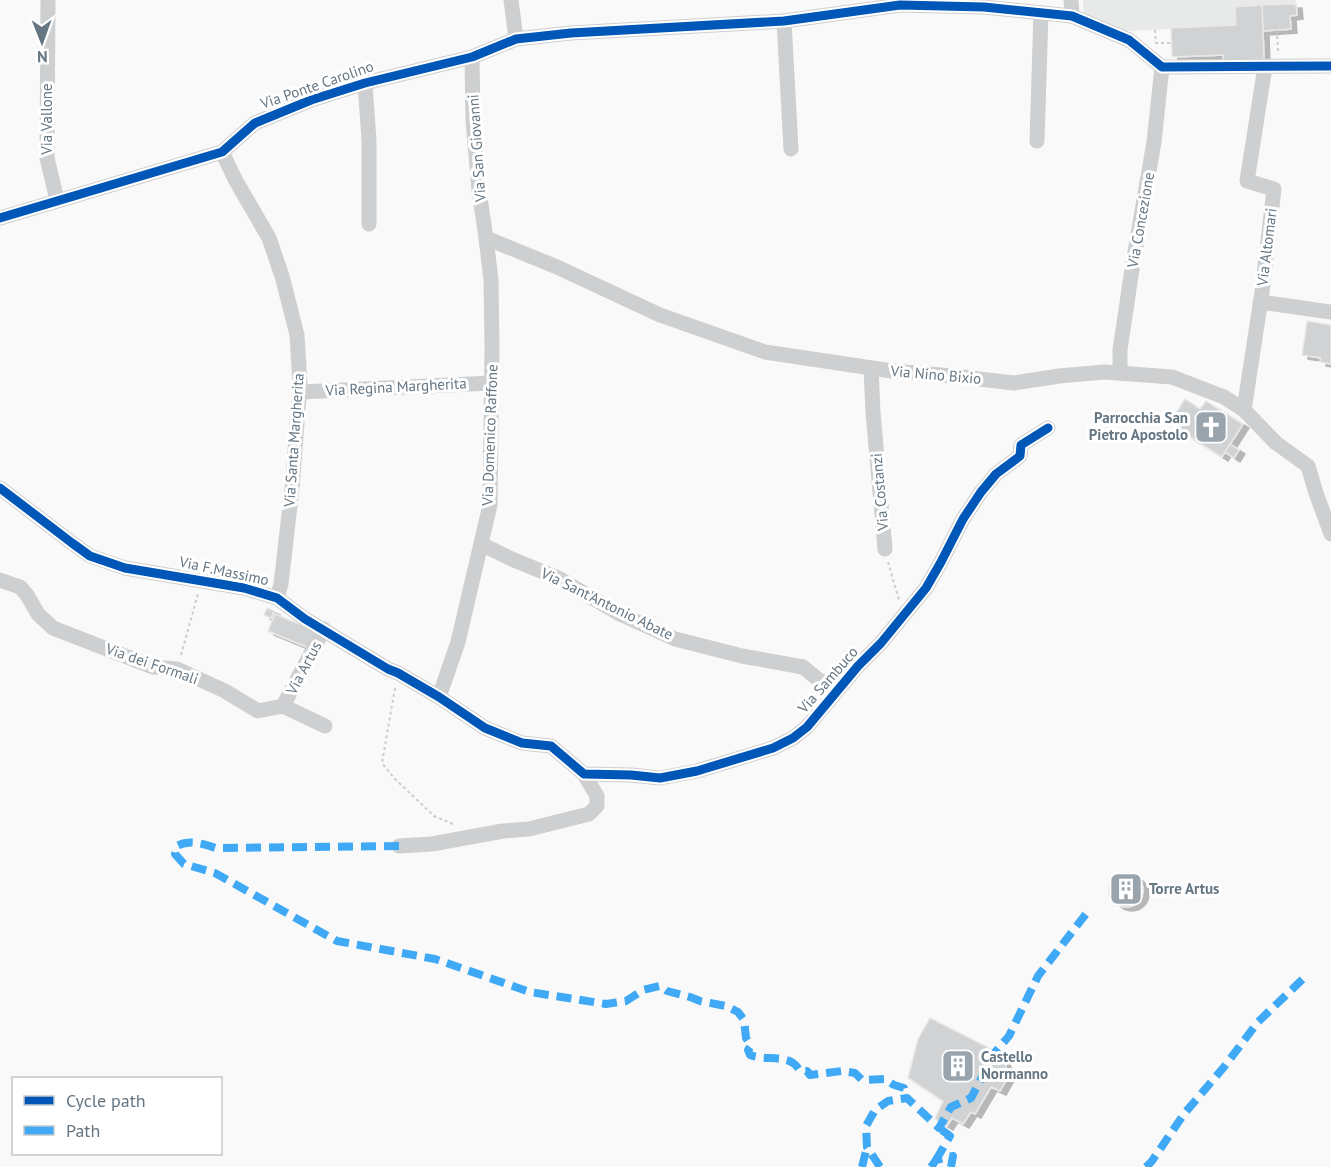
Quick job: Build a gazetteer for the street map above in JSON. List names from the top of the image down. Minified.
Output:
{"streets":{"street":["Via Ponte Carolino","Via Vallone","Via San Giovanni","Via Concezione","Via Altomari","Via Nino Bixio","Via Regina Margherita","Via Domenico Raffone","Via Santa Margherita","Via Costanzi","Via F.Massimo","Via Sant'Antonio Abate","Via dei Formali","Via Artus","Via Sambuco"]},"crossings":[["Via Ponte Carolino","Via Vallone"],["Via Ponte Carolino","Via San Giovanni"],["Via Ponte Carolino","Via Concezione"],["Via Ponte Carolino","Via Santa Margherita"],["Via San Giovanni","Via Nino Bixio"],["Via San Giovanni","Via Domenico Raffone"],["Via Concezione","Via Nino Bixio"],["Via Altomari","Via Nino Bixio"],["Via Nino Bixio","Via Domenico Raffone"],["Via Nino Bixio","Via Costanzi"],["Via Regina Margherita","Via Domenico Raffone"],["Via Regina Margherita","Via Santa Margherita"],["Via Domenico Raffone","Via F.Massimo"],["Via Domenico Raffone","Via Sant'Antonio Abate"],["Via Santa Margherita","Via F.Massimo"],["Via Costanzi","Via Sambuco"],["Via F.Massimo","Via Artus"],["Via Sant'Antonio Abate","Via Sambuco"],["Via dei Formali","Via Artus"]],"places":{"church":["Parrocchia San Pietro Apostolo"],"building":["Torre Artus","Castello Normanno"]},"legend":["Cycle path","Path"],"north":"bottom"}
